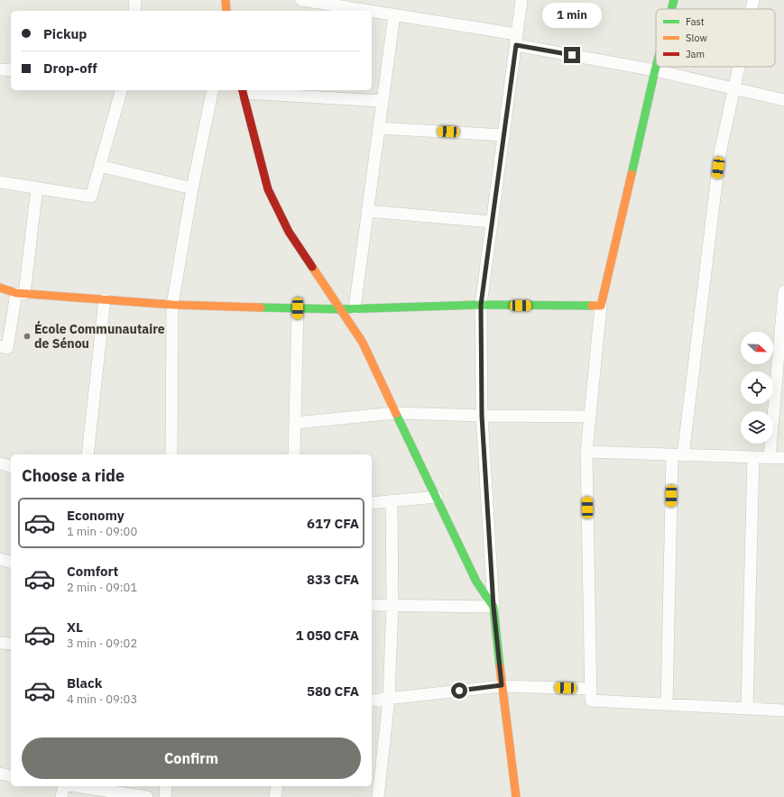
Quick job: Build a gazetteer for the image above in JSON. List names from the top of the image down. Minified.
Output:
{"places":["École Communautaire de Sénou"],"legend":["Fast","Slow","Jam"],"north":"right","page":{"bubble":"1 min","banner":["Pickup","Drop-off"],"heading":"Choose a ride","list":[{"name":"Economy","note":"1 min · 09:00","value":"617 CFA"},{"name":"Comfort","note":"2 min · 09:01","value":"833 CFA"},{"name":"XL","note":"3 min · 09:02","value":"1 050 CFA"},{"name":"Black","note":"4 min · 09:03","value":"580 CFA"}],"buttons":"Confirm"}}
